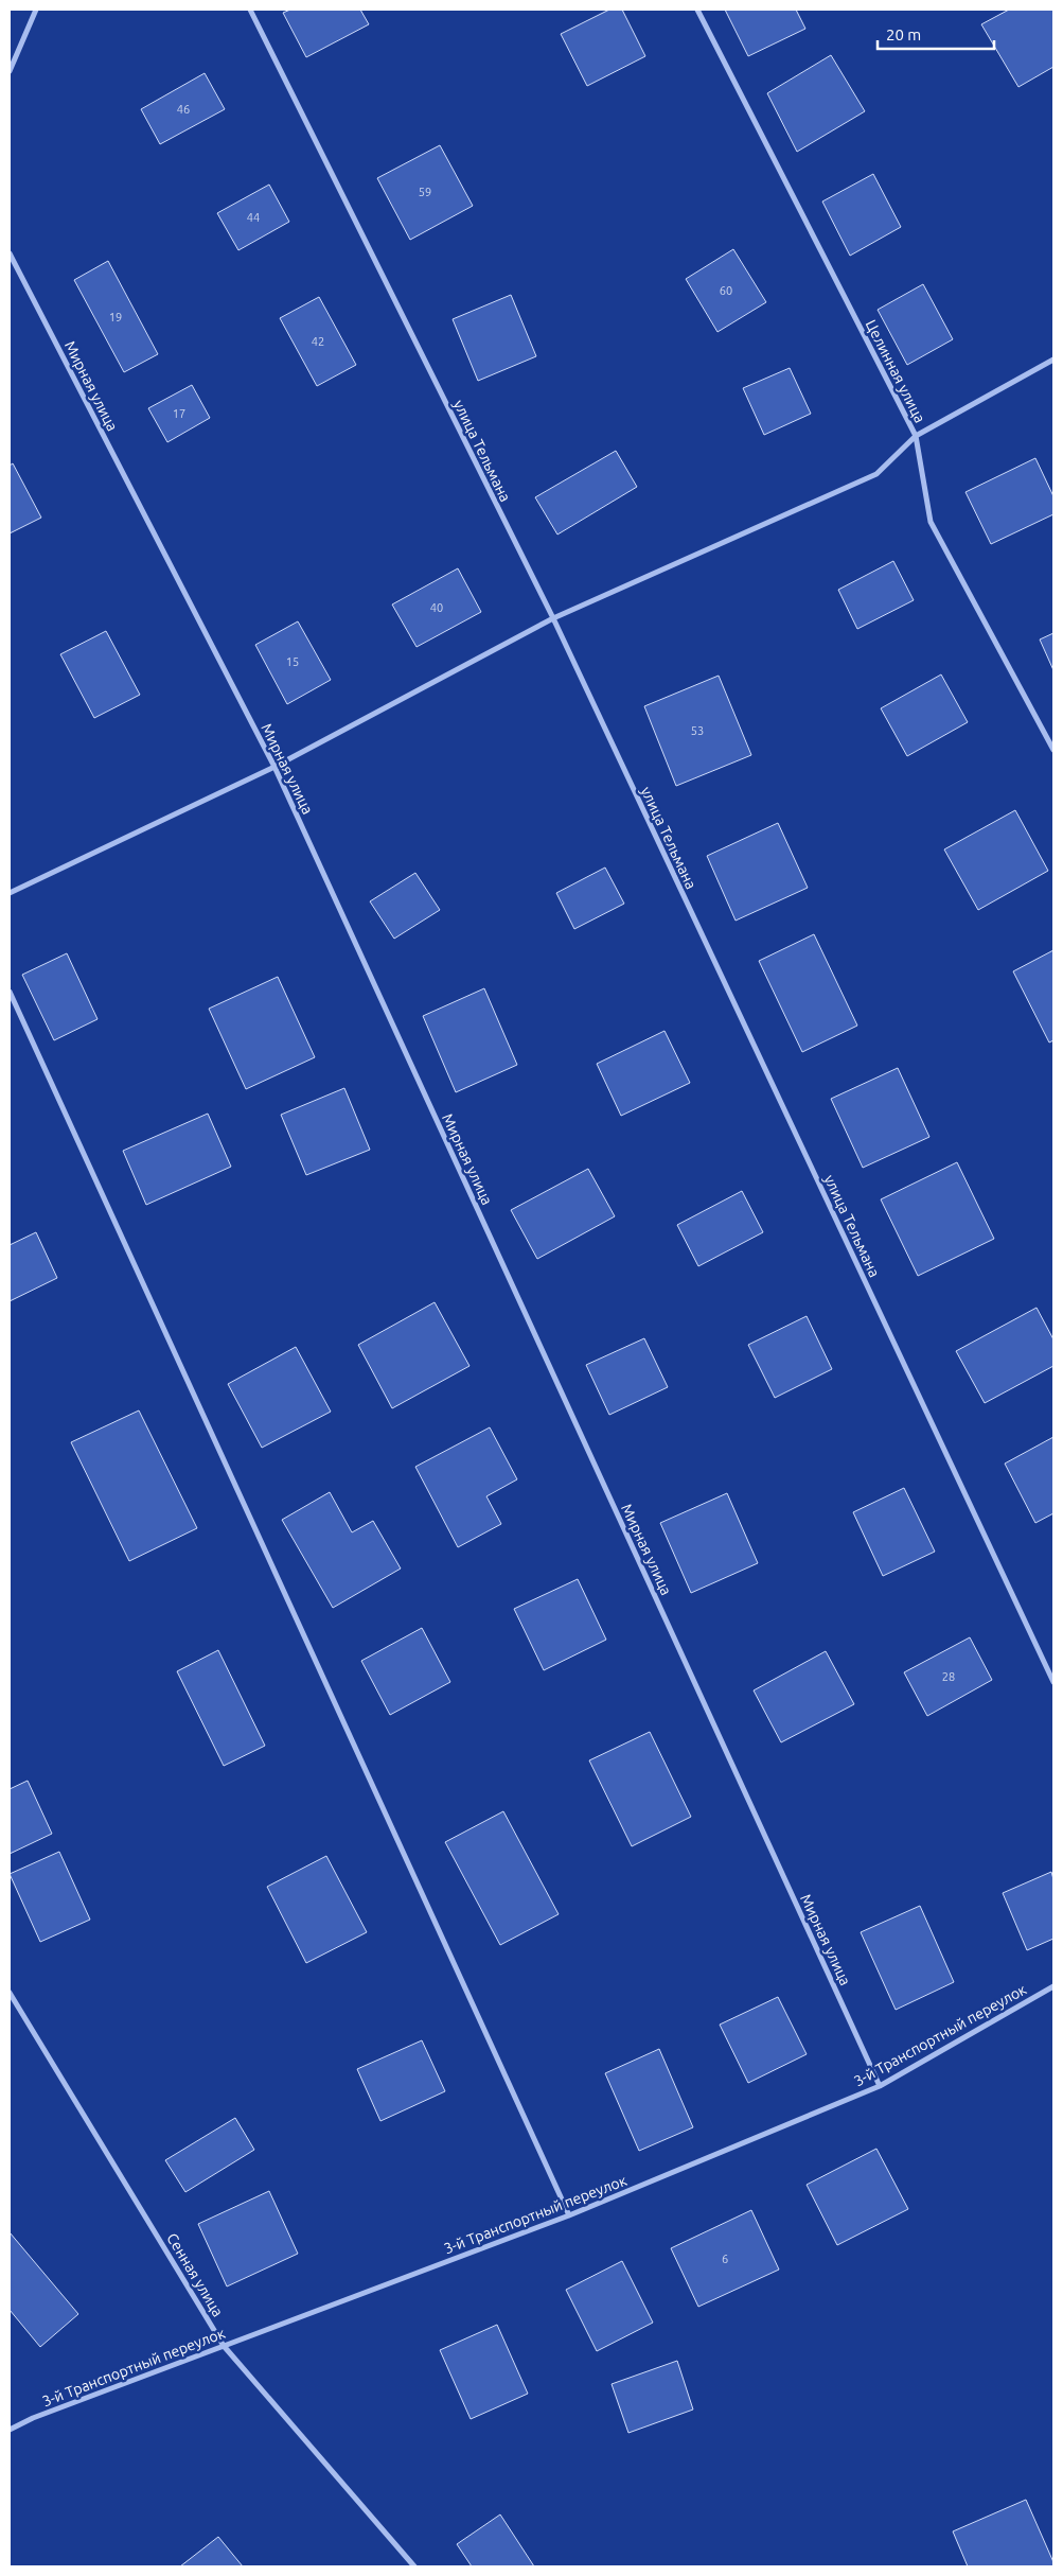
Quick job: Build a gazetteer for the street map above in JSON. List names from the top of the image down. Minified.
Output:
{"streets":{"street":["Целинная улица","Мирная улица","улица Тельмана","3-й Транспортный переулок","Сенная улица"]},"crossings":[["Мирная улица","3-й Транспортный переулок"],["3-й Транспортный переулок","Сенная улица"]],"house_numbers":["46","59","44","60","19","42","17","40","15","53","28","6"],"scale_bar":"20 m"}
